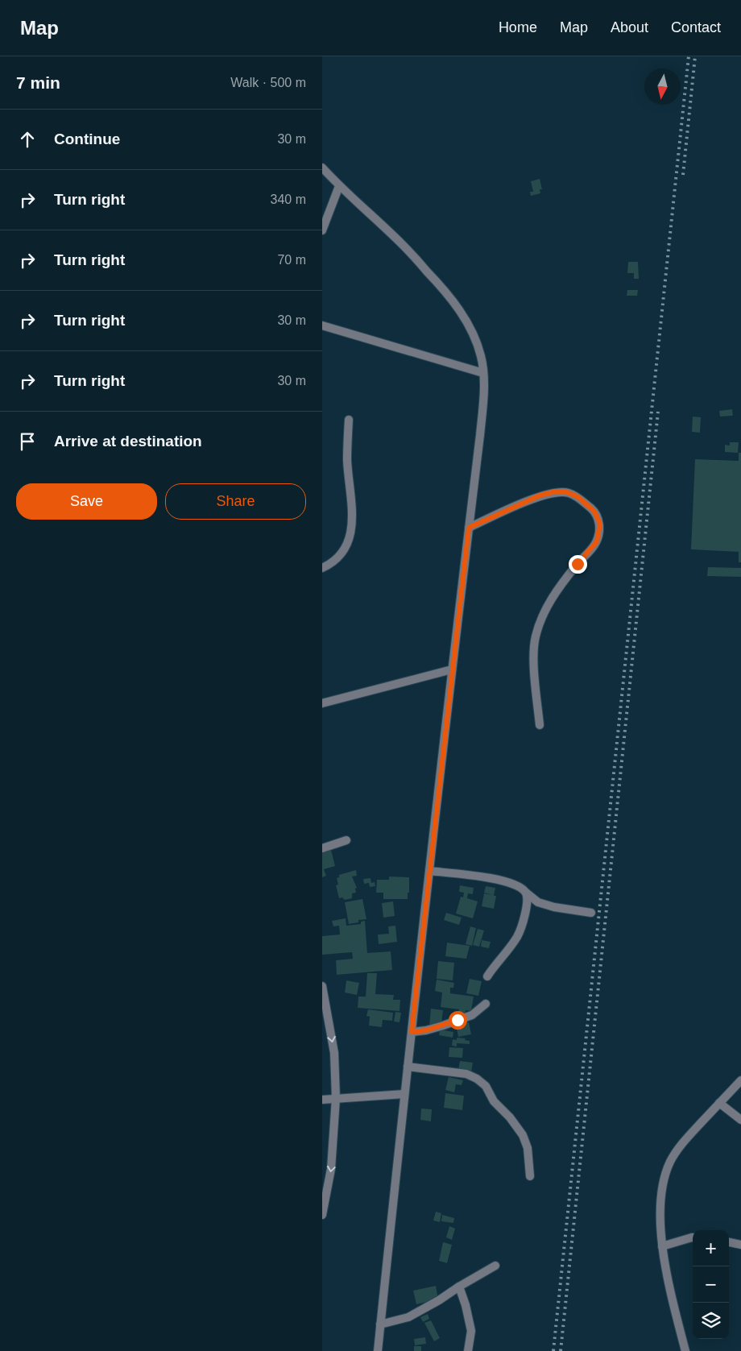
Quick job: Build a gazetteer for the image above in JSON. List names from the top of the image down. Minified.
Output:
{"north":"bottom","page":{"header":"Map","nav":["Home","Map","About","Contact"],"heading":["7 min","Walk · 500 m"],"list":[["Continue","30 m"],["Turn right","340 m"],["Turn right","70 m"],["Turn right","30 m"],["Turn right","30 m"],"Arrive at destination"],"buttons":["Save","Share"],"map_buttons":["+","−"]}}
